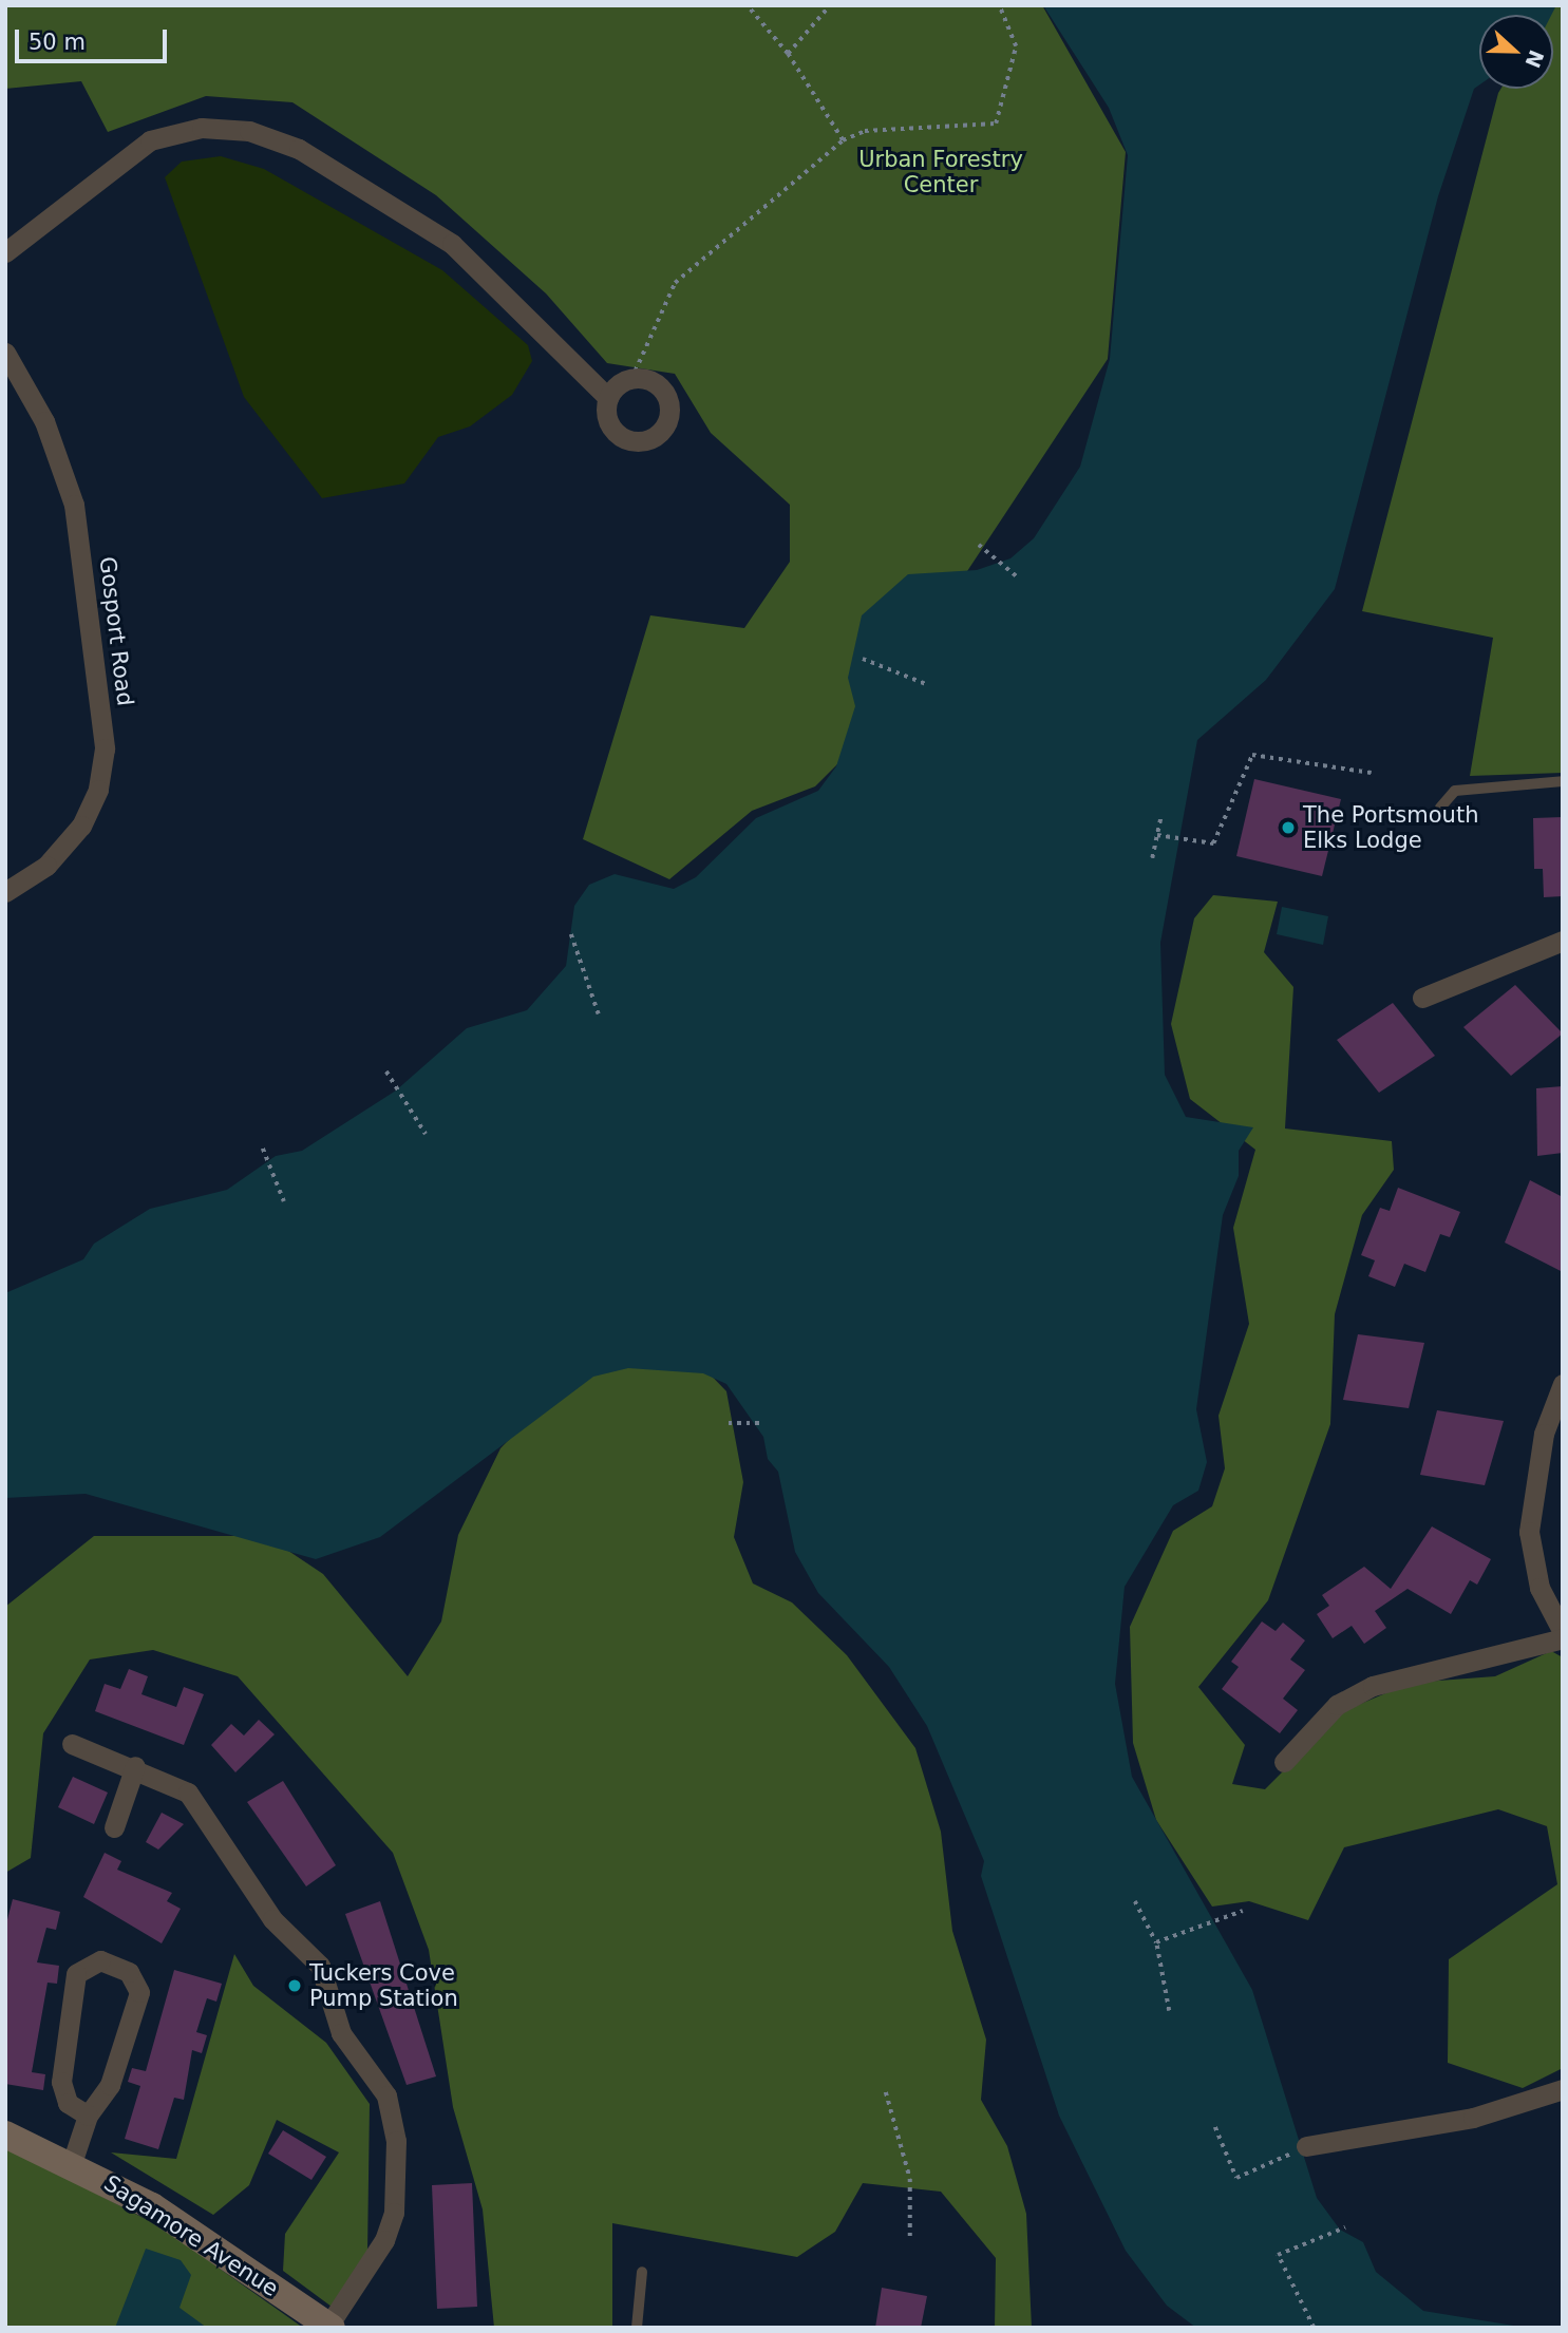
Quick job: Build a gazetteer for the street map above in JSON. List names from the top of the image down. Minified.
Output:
{"streets":{"main road":["Sagamore Avenue"],"street":["Gosport Road"]},"parks":["Urban Forestry Center"],"places":["The Portsmouth Elks Lodge","Tuckers Cove Pump Station"],"scale_bar":"50 m","north":"right"}
